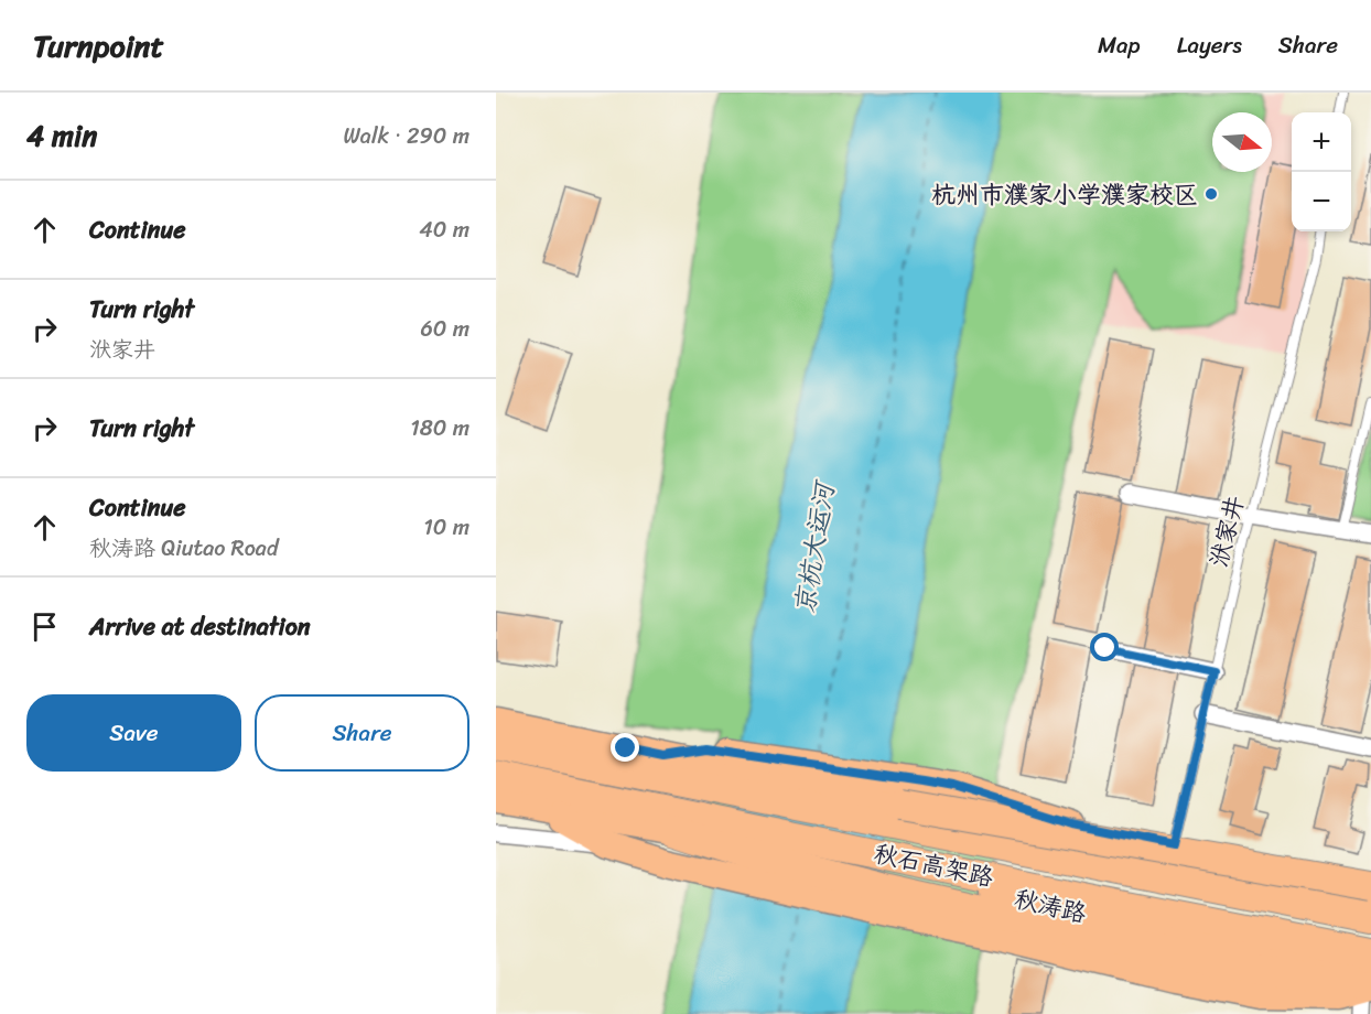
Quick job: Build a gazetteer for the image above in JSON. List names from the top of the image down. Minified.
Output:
{"streets":{"highway":["秋石高架路"],"main road":["秋涛路"],"lane":["洑家井"]},"water":["京杭大运河"],"places":["杭州市濮家小学濮家校区"],"north":"right","page":{"header":"Turnpoint","nav":["Map","Layers","Share"],"heading":["4 min","Walk · 290 m"],"map_buttons":["+","−"],"list":[["Continue","40 m"],["Turn right","洑家井","60 m"],["Turn right","180 m"],["Continue","秋涛路 Qiutao Road","10 m"],"Arrive at destination"],"buttons":["Save","Share"]}}
